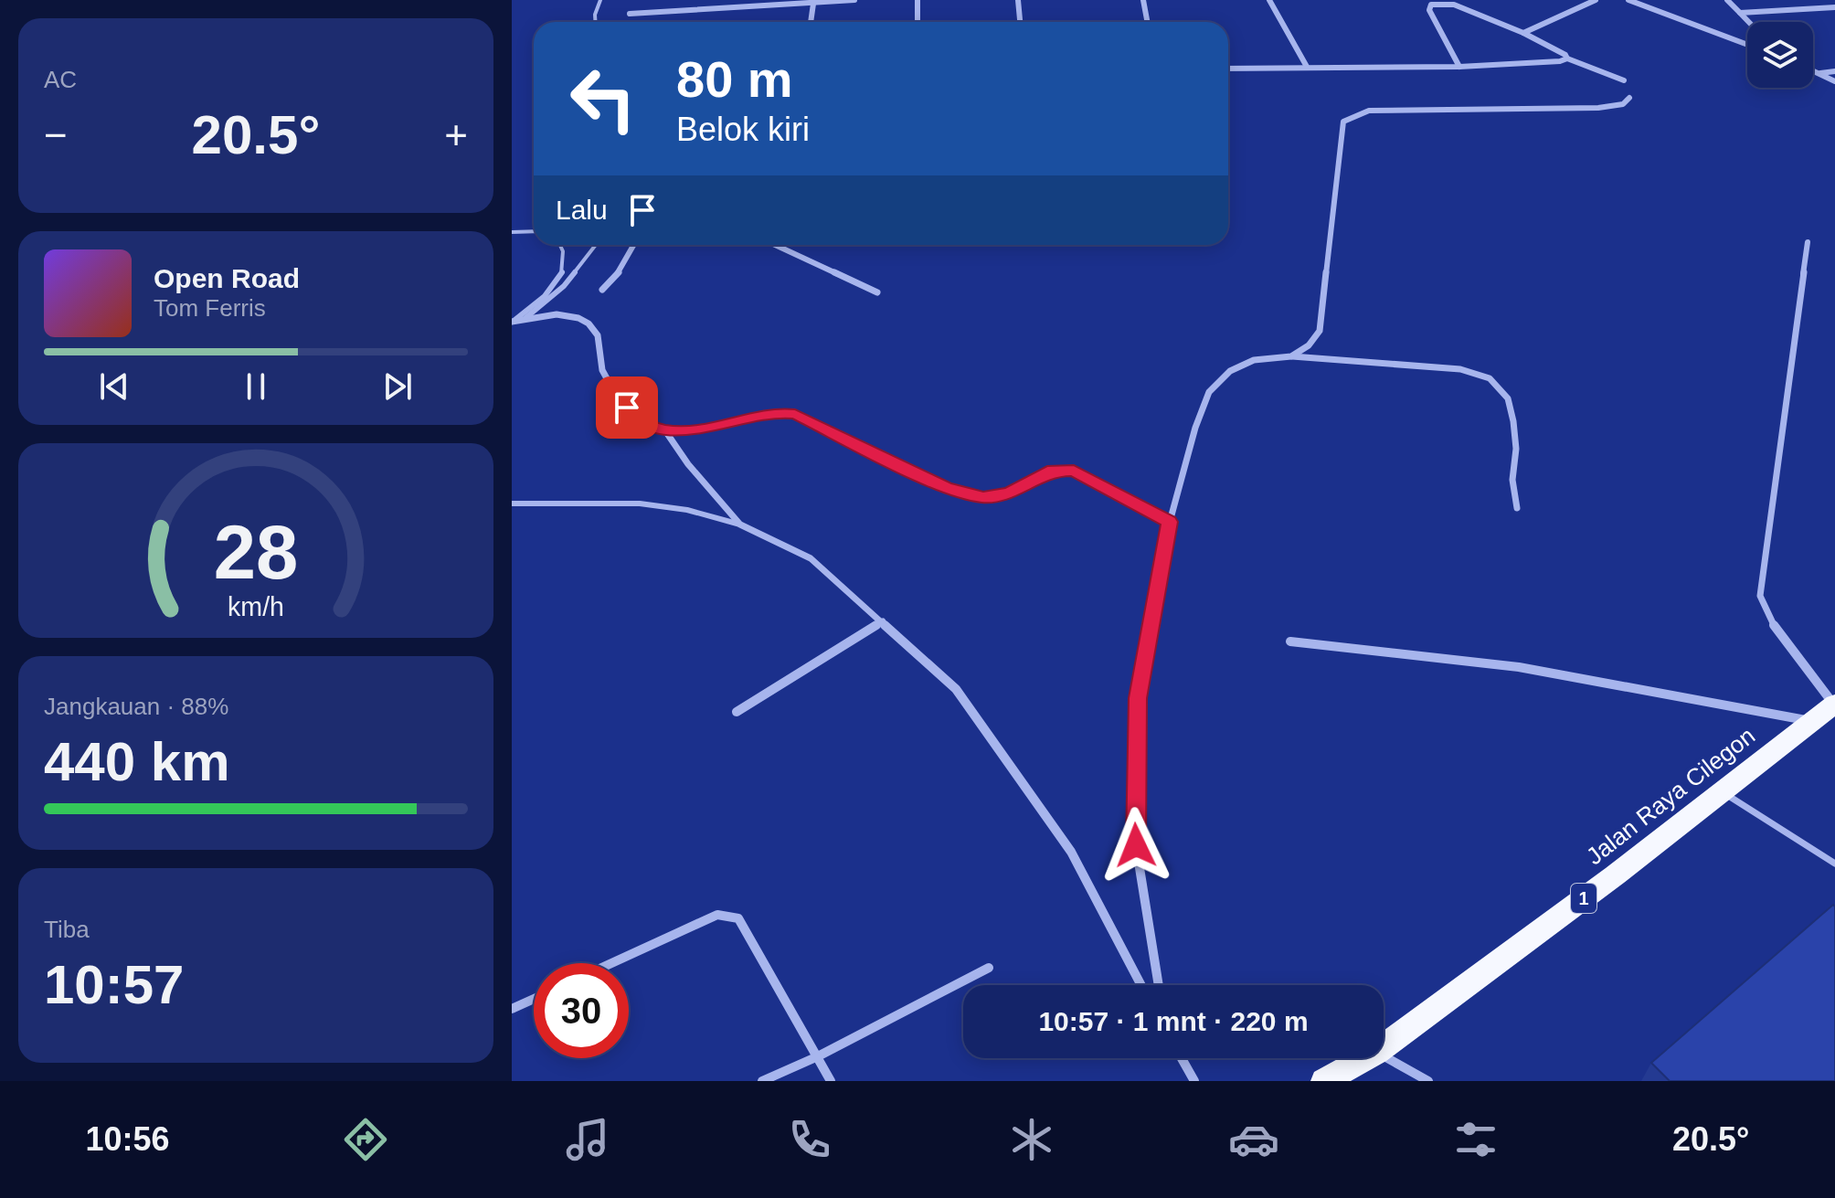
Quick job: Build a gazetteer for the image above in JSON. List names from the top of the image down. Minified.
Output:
{"streets":{"highway":["Jalan Raya Cilegon","1"]},"page":{"tile":["AC",["Jangkauan · 88%","440 km"],["Tiba","10:57"]],"turn":["80 m","Belok kiri"],"heat":["−","20.5°","+"],"then":"Lalu","song":["Open Road","Tom Ferris"],"limit":"30","trip":"10:57 · 1 mnt · 220 m","tabs":["10:56","20.5°"],"gauge":["28","km/h"]}}
